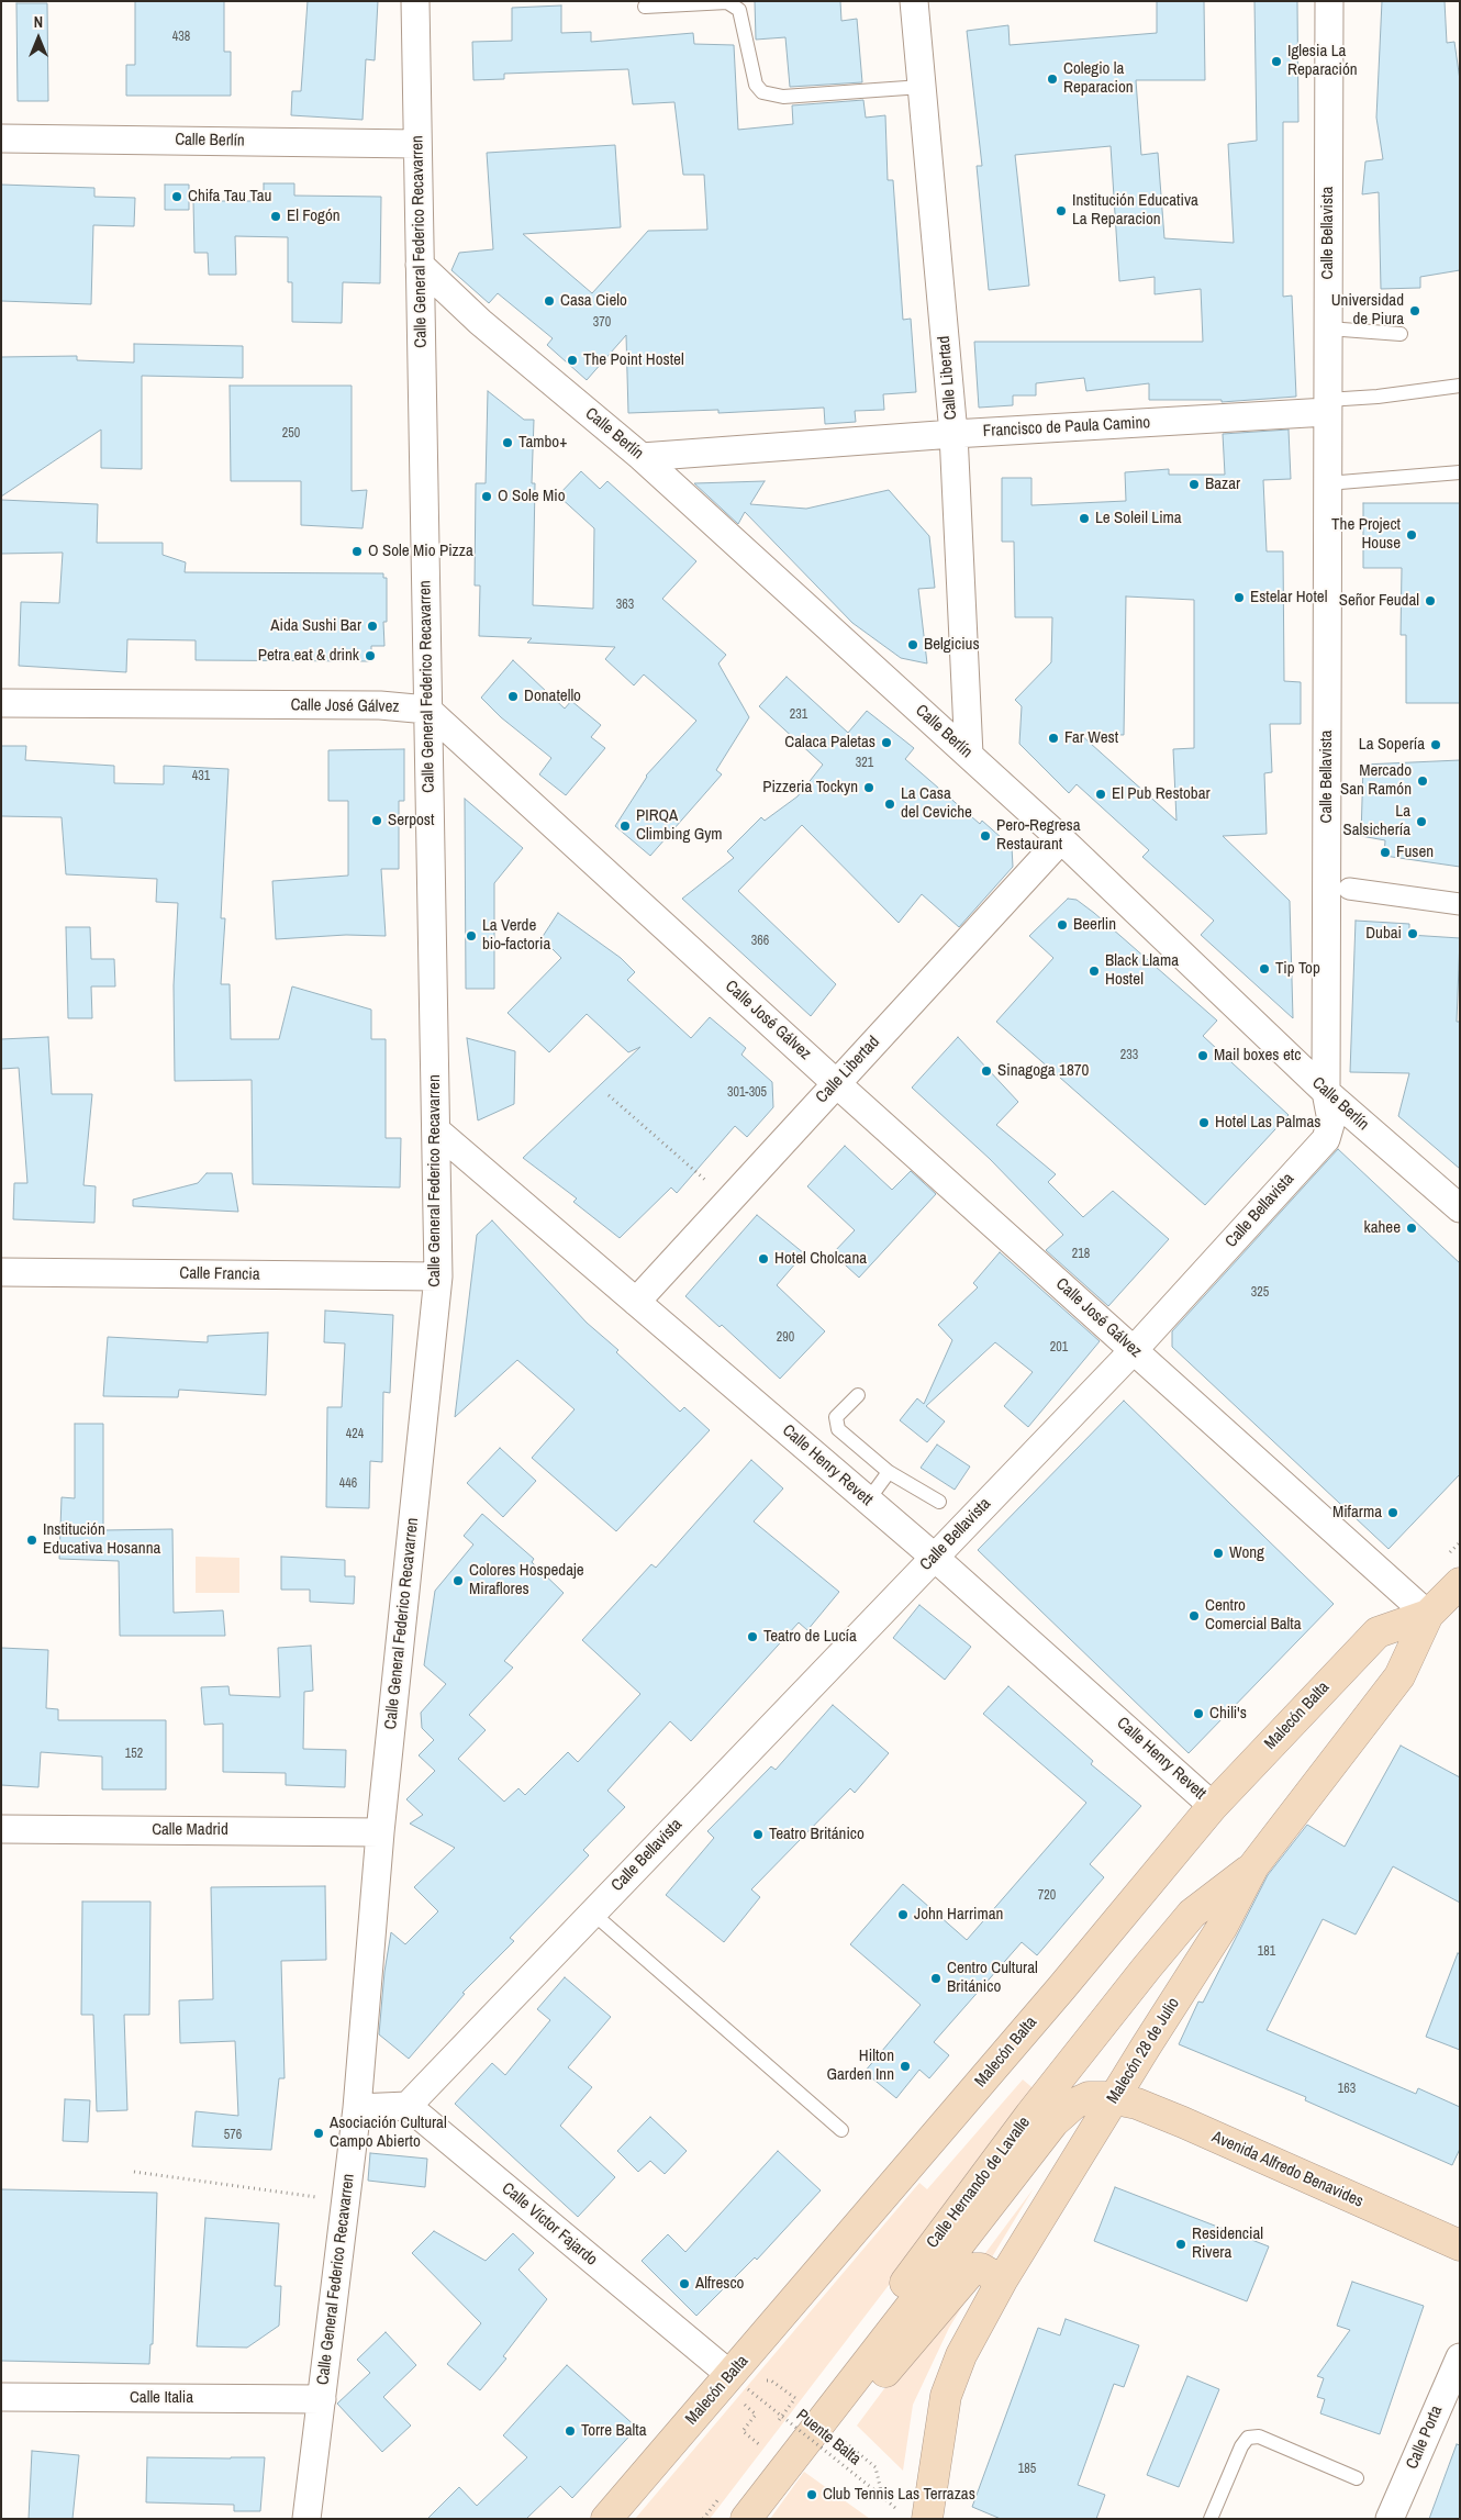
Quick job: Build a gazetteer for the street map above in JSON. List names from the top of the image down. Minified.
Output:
{"streets":{"main road":["Malecón Balta","Malecón 28 de Julio","Avenida Alfredo Benavides","Calle Hernando de Lavalle"],"street":["Calle Berlín","Calle Bellavista","Calle General Federico Recavarren","Calle Libertad","Francisco de Paula Camino","Calle José Gálvez","Calle Francia","Calle Henry Revett","Calle Madrid","Calle Víctor Fajardo","Calle Italia","Calle Porta"],"path":["Puente Balta"]},"crossings":[["Calle Berlín","Calle Bellavista"],["Calle Berlín","Calle General Federico Recavarren"],["Calle Berlín","Calle Libertad"],["Calle Berlín","Francisco de Paula Camino"],["Calle Bellavista","Francisco de Paula Camino"],["Calle Bellavista","Calle José Gálvez"],["Calle Bellavista","Calle Henry Revett"],["Calle Bellavista","Calle Víctor Fajardo"],["Calle General Federico Recavarren","Calle José Gálvez"],["Calle General Federico Recavarren","Calle Francia"],["Calle General Federico Recavarren","Calle Henry Revett"],["Calle General Federico Recavarren","Calle Madrid"],["Calle General Federico Recavarren","Calle Italia"],["Calle Libertad","Francisco de Paula Camino"],["Calle Libertad","Calle José Gálvez"],["Calle Libertad","Calle Henry Revett"],["Calle José Gálvez","Malecón Balta"],["Calle José Gálvez","Malecón 28 de Julio"],["Calle Henry Revett","Malecón Balta"],["Malecón Balta","Malecón 28 de Julio"],["Malecón Balta","Calle Víctor Fajardo"],["Malecón Balta","Puente Balta"],["Malecón 28 de Julio","Avenida Alfredo Benavides"],["Malecón 28 de Julio","Calle Hernando de Lavalle"],["Avenida Alfredo Benavides","Calle Hernando de Lavalle"],["Calle Víctor Fajardo","Puente Balta"]],"places":["Iglesia La Reparación","Colegio la Reparacion","Chifa Tau Tau","Institución Educativa La Reparacion","El Fogón","Casa Cielo","Universidad de Piura","The Point Hostel","Tambo+","Bazar","O Sole Mio","Le Soleil Lima","The Project House","O Sole Mio Pizza","Estelar Hotel","Señor Feudal","Aida Sushi Bar","Belgicius","Petra eat & drink","Donatello","Far West","Calaca Paletas","La Sopería","Mercado San Ramón","Pizzeria Tockyn","El Pub Restobar","La Casa del Ceviche","Serpost","La Salsichería","PIRQA Climbing Gym","Pero-Regresa Restaurant","Fusen","Beerlin","Dubai","La Verde bio-factoria","Tip Top","Black Llama Hostel","Mail boxes etc","Sinagoga 1870","Hotel Las Palmas","kahee","Hotel Cholcana","Mifarma","Institución Educativa Hosanna","Wong","Colores Hospedaje Miraflores","Centro Comercial Balta","Teatro de Lucía","Chili's","Teatro Británico","John Harriman","Centro Cultural Británico","Hilton Garden Inn","Asociación Cultural Campo Abierto","Residencial Rivera","Alfresco","Torre Balta","Club Tennis Las Terrazas"],"house_numbers":["438","370","250","363","231","321","431","366","233","301-305","218","325","290","201","424","446","152","720","181","163","576","185"],"north":"top"}
